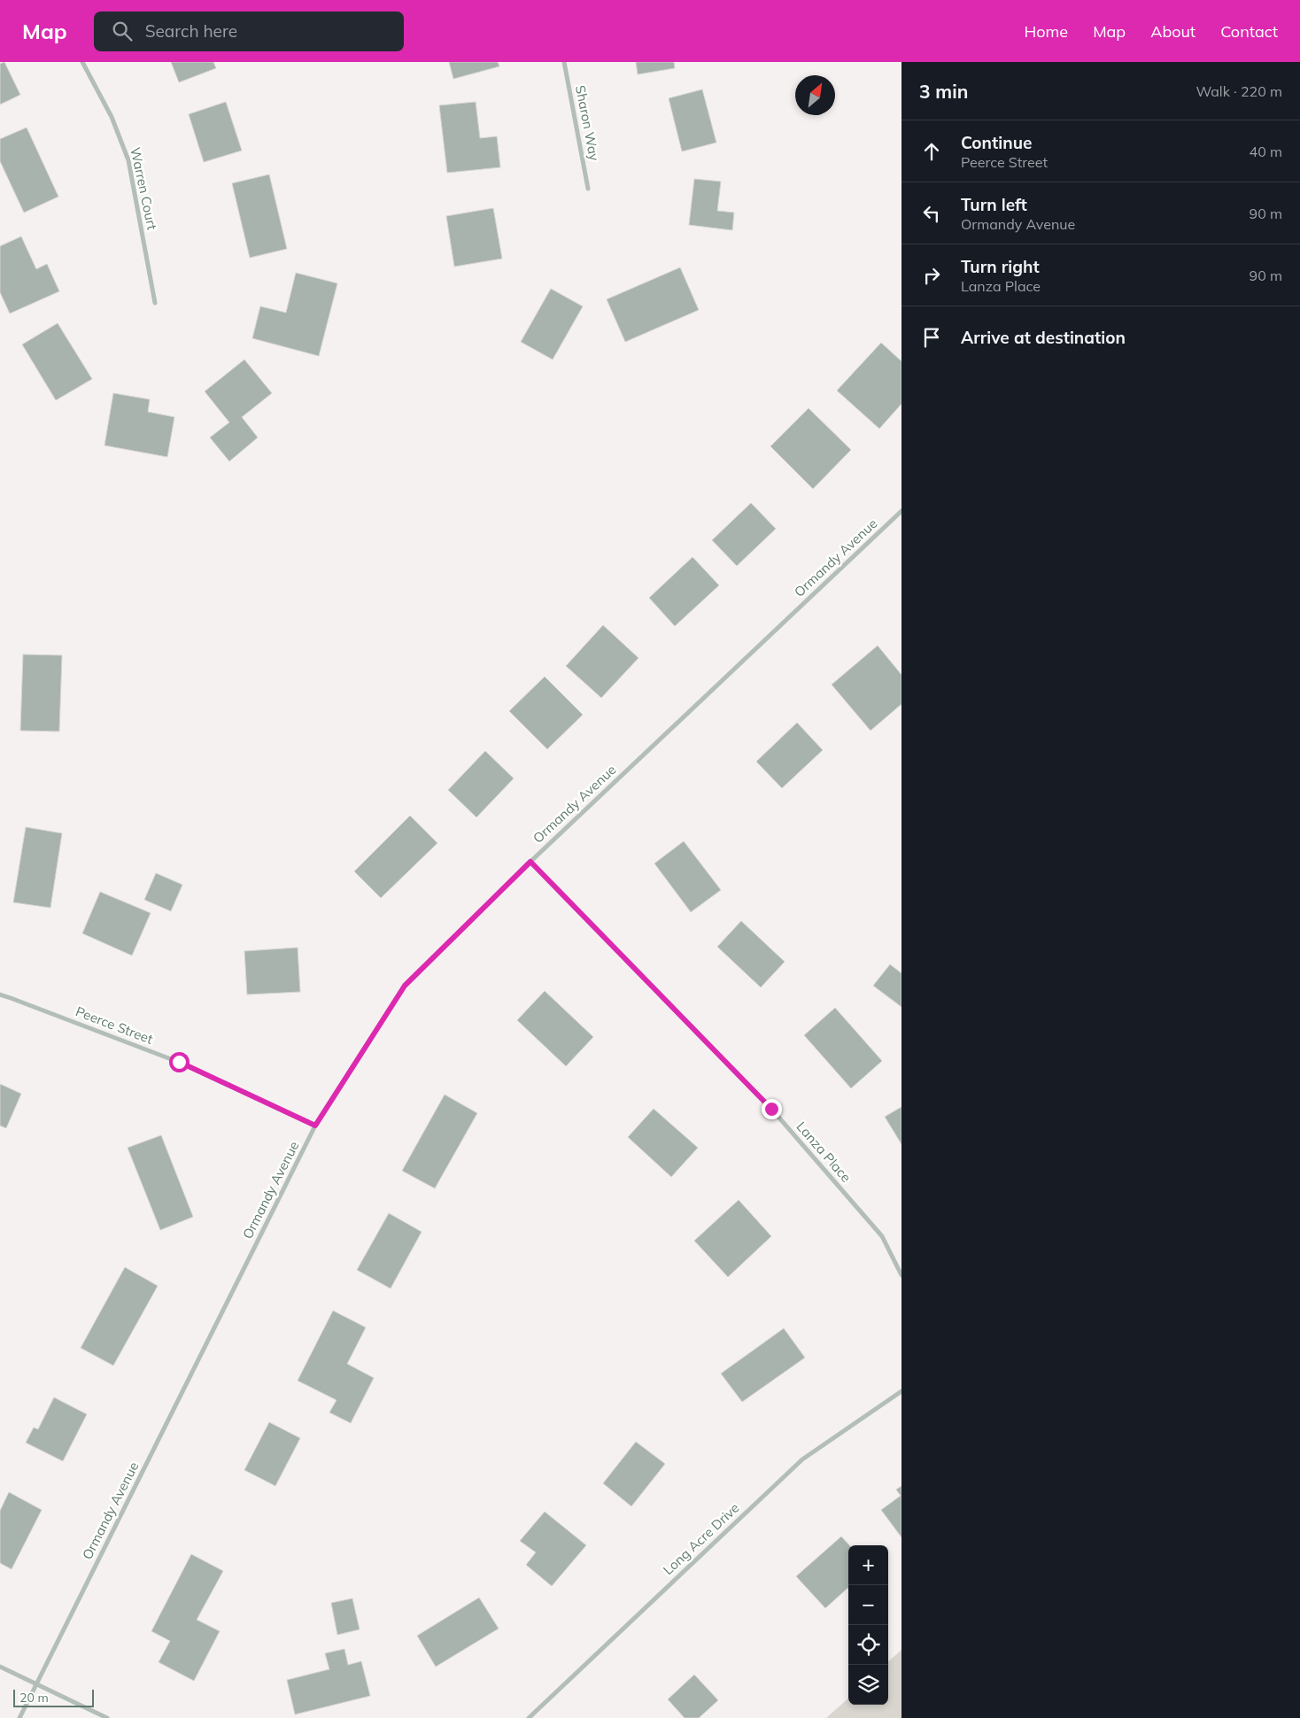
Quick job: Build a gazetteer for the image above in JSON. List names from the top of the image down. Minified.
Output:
{"streets":{"street":["Sharon Way","Warren Court","Ormandy Avenue","Peerce Street","Lanza Place","Long Acre Drive"]},"crossings":[["Ormandy Avenue","Peerce Street"],["Ormandy Avenue","Lanza Place"]],"scale_bar":"20 m","north":"top right","page":{"header":"Map","search":"Search here","nav":["Home","Map","About","Contact"],"heading":["3 min","Walk · 220 m"],"list":[["Continue","Peerce Street","40 m"],["Turn left","Ormandy Avenue","90 m"],["Turn right","Lanza Place","90 m"],"Arrive at destination"],"map_buttons":["+","−"],"scale":"20 m"}}
